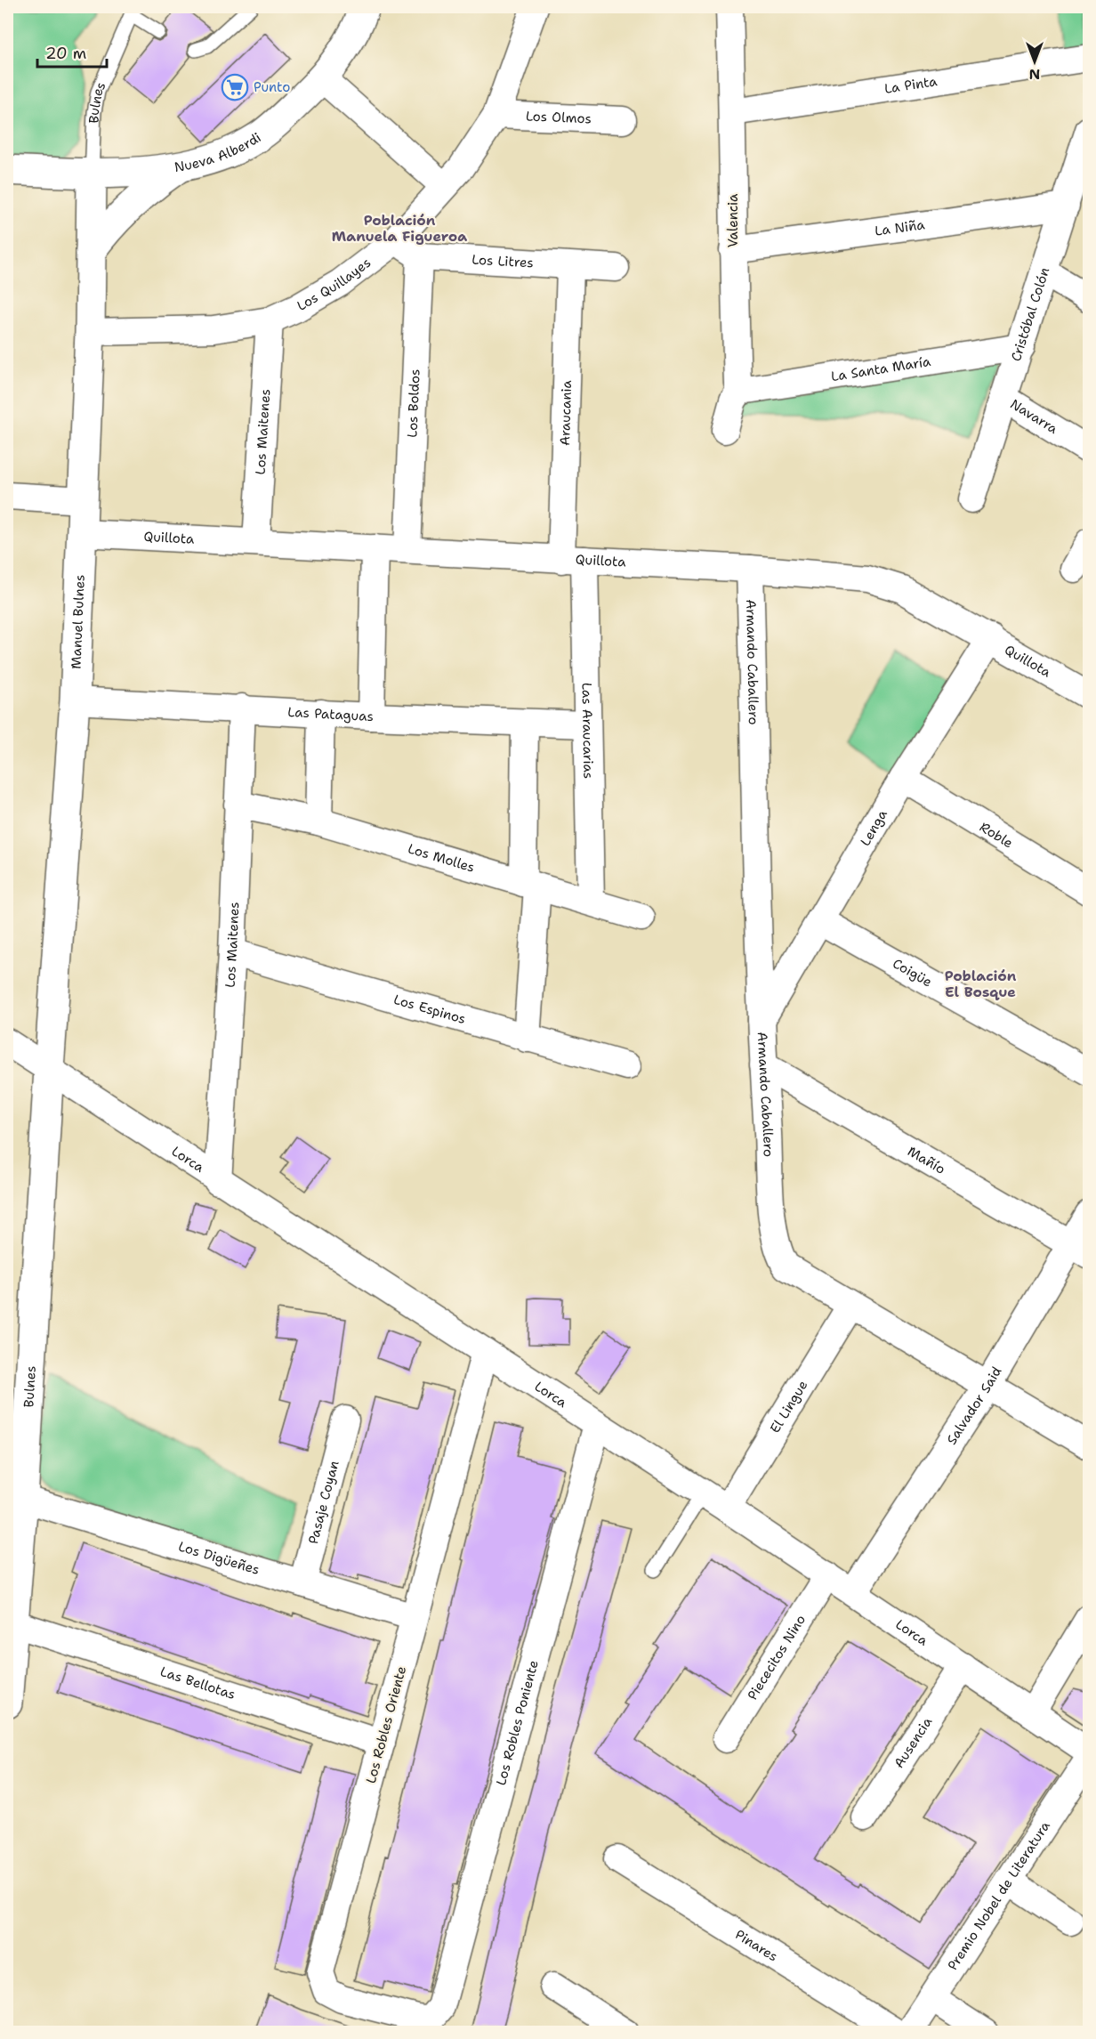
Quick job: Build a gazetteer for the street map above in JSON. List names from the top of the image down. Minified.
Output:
{"streets":{"street":["La Pinta","Bulnes","Los Olmos","Nueva Alberdi","Valencia","La Niña","Los Litres","Los Quillayes","Cristóbal Colón","La Santa María","Los Boldos","Araucania","Navarra","Los Maitenes","Quillota","Manuel Bulnes","Armando Caballero","Las Pataguas","Las Araucarias","Lenga","Roble","Los Molles","Coigüe","Los Espinos","Lorca","Mañío","Salvador Said","El Lingue","Pasaje Coyan","Los Digüeñes","Piececitos Nino","Las Bellotas","Los Robles Poniente","Los Robles Oriente","Ausencia","Premio Nobel de Literatura","Pinares"]},"crossings":[["La Pinta","Valencia"],["Bulnes","Nueva Alberdi"],["Bulnes","Manuel Bulnes"],["Bulnes","Lorca"],["Bulnes","Los Digüeñes"],["Bulnes","Las Bellotas"],["Los Olmos","Los Quillayes"],["Nueva Alberdi","Manuel Bulnes"],["Valencia","La Niña"],["Valencia","La Santa María"],["La Niña","Cristóbal Colón"],["Los Litres","Los Quillayes"],["Los Litres","Los Boldos"],["Los Litres","Araucania"],["Los Quillayes","Los Maitenes"],["Los Quillayes","Manuel Bulnes"],["Cristóbal Colón","La Santa María"],["Cristóbal Colón","Navarra"],["Los Boldos","Quillota"],["Araucania","Quillota"],["Araucania","Las Araucarias"],["Los Maitenes","Quillota"],["Los Maitenes","Las Pataguas"],["Los Maitenes","Los Molles"],["Los Maitenes","Los Espinos"],["Los Maitenes","Lorca"],["Quillota","Manuel Bulnes"],["Quillota","Armando Caballero"],["Quillota","Las Araucarias"],["Quillota","Lenga"],["Manuel Bulnes","Las Pataguas"],["Manuel Bulnes","Lorca"],["Armando Caballero","Lenga"],["Armando Caballero","Mañío"],["Armando Caballero","Salvador Said"],["Armando Caballero","El Lingue"],["Las Pataguas","Las Araucarias"],["Las Araucarias","Los Molles"],["Lenga","Roble"],["Lenga","Coigüe"],["Lorca","Salvador Said"],["Lorca","El Lingue"],["Lorca","Piececitos Nino"],["Lorca","Los Robles Poniente"],["Lorca","Los Robles Oriente"],["Lorca","Ausencia"],["Mañío","Salvador Said"],["Pasaje Coyan","Los Digüeñes"],["Los Digüeñes","Los Robles Oriente"],["Las Bellotas","Los Robles Oriente"],["Los Robles Poniente","Los Robles Oriente"]],"districts":["Población Manuela Figueroa","Población El Bosque"],"places":{"supermarket":["Punto"]},"scale_bar":"20 m","north":"bottom"}
